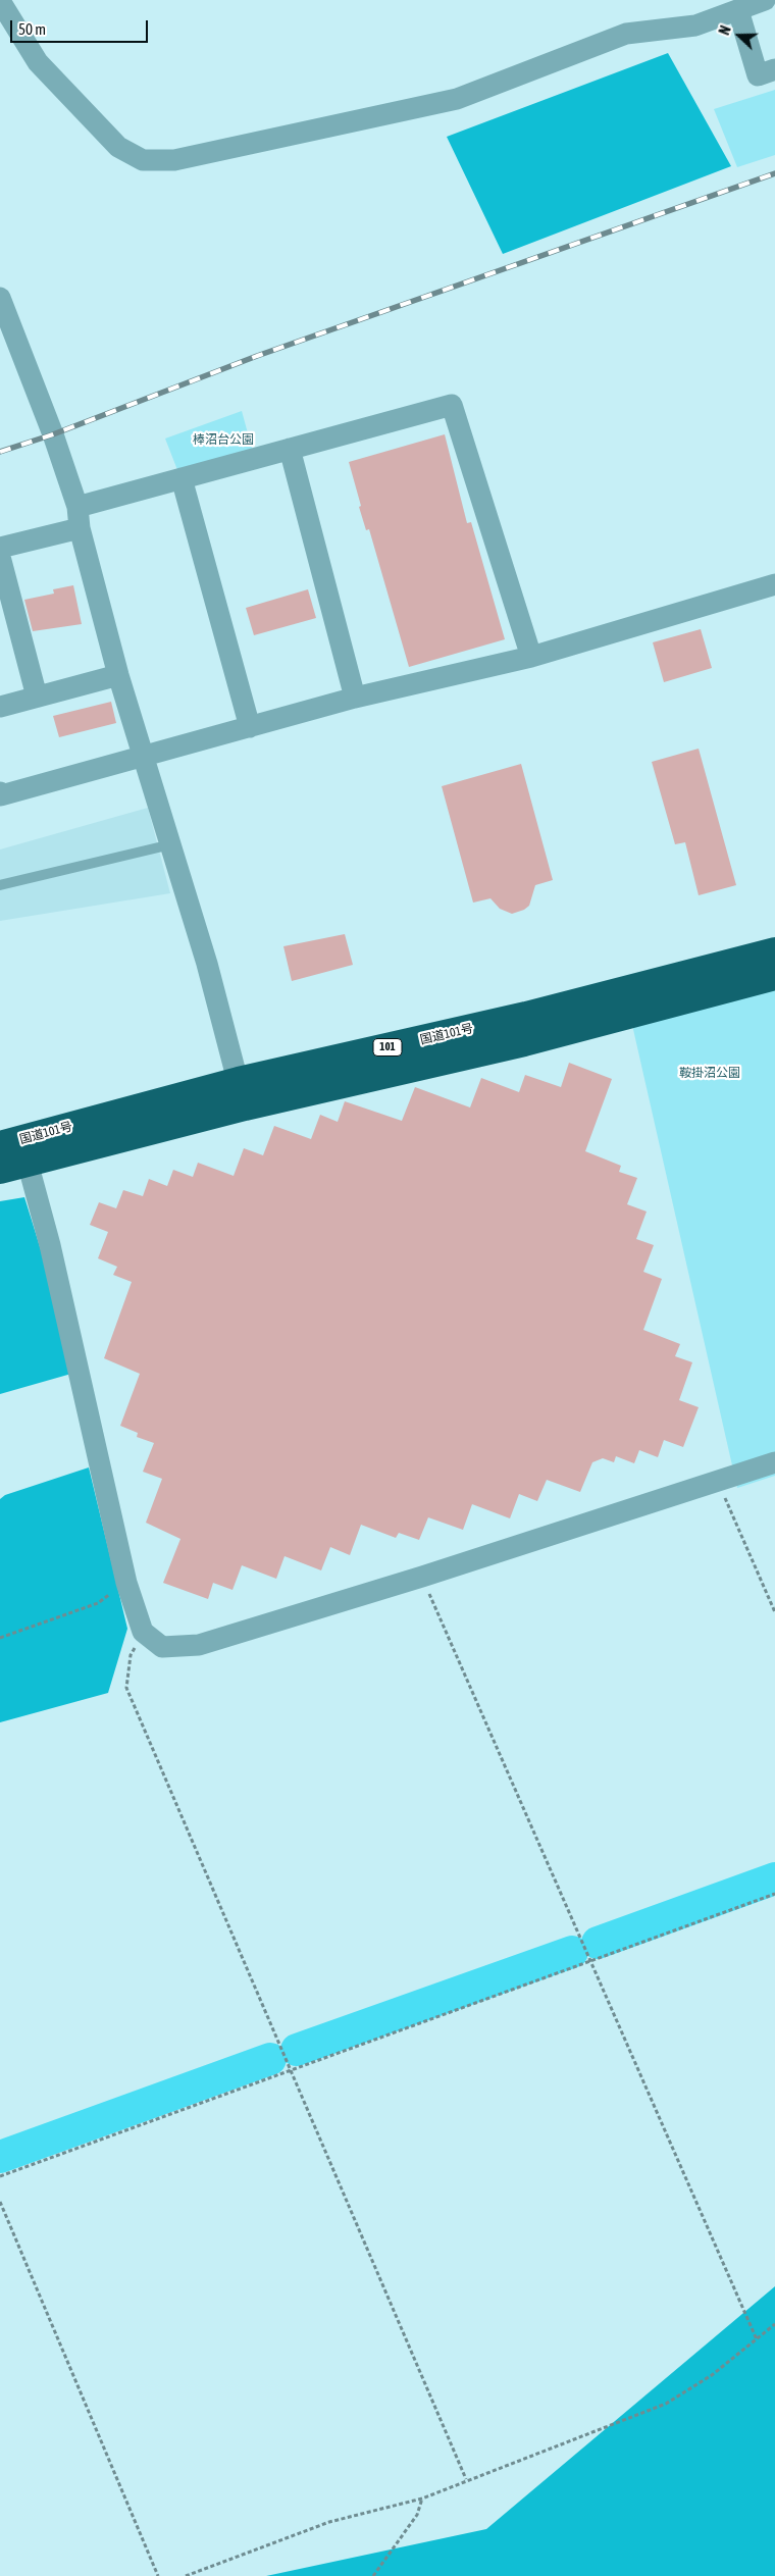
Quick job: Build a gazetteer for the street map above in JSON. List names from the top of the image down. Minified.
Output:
{"streets":{"highway":["国道101号","101"]},"parks":["棒沼台公園","鞍掛沼公園"],"scale_bar":"50 m","north":"left"}
